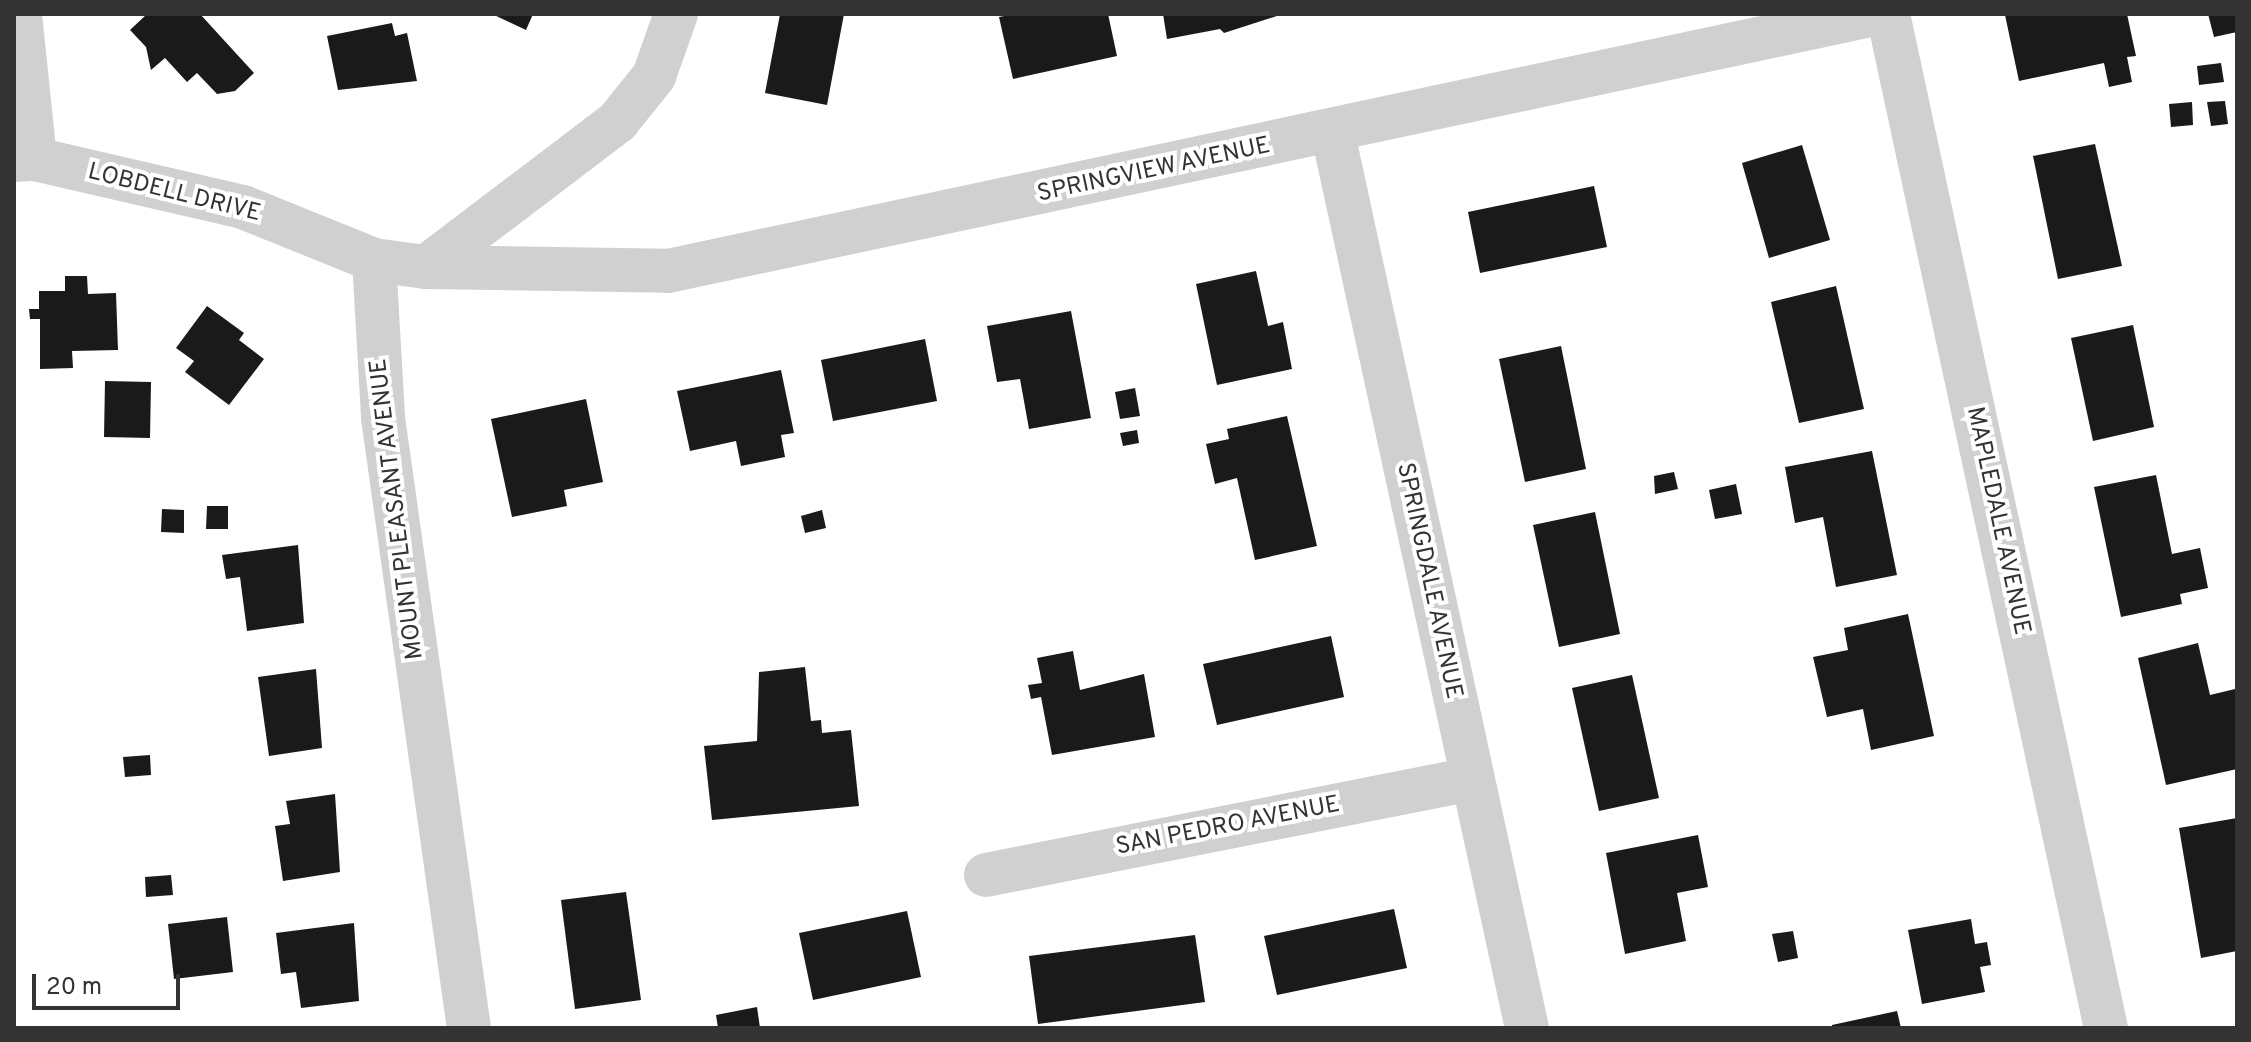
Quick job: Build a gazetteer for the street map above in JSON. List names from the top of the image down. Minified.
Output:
{"streets":{"street":["SPRINGVIEW AVENUE","LOBDELL DRIVE","MOUNT PLEASANT AVENUE","MAPLEDALE AVENUE","SPRINGDALE AVENUE","SAN PEDRO AVENUE"]},"crossings":[["SPRINGVIEW AVENUE","SPRINGDALE AVENUE"],["LOBDELL DRIVE","MOUNT PLEASANT AVENUE"],["SPRINGDALE AVENUE","SAN PEDRO AVENUE"]],"scale_bar":"20 m"}
